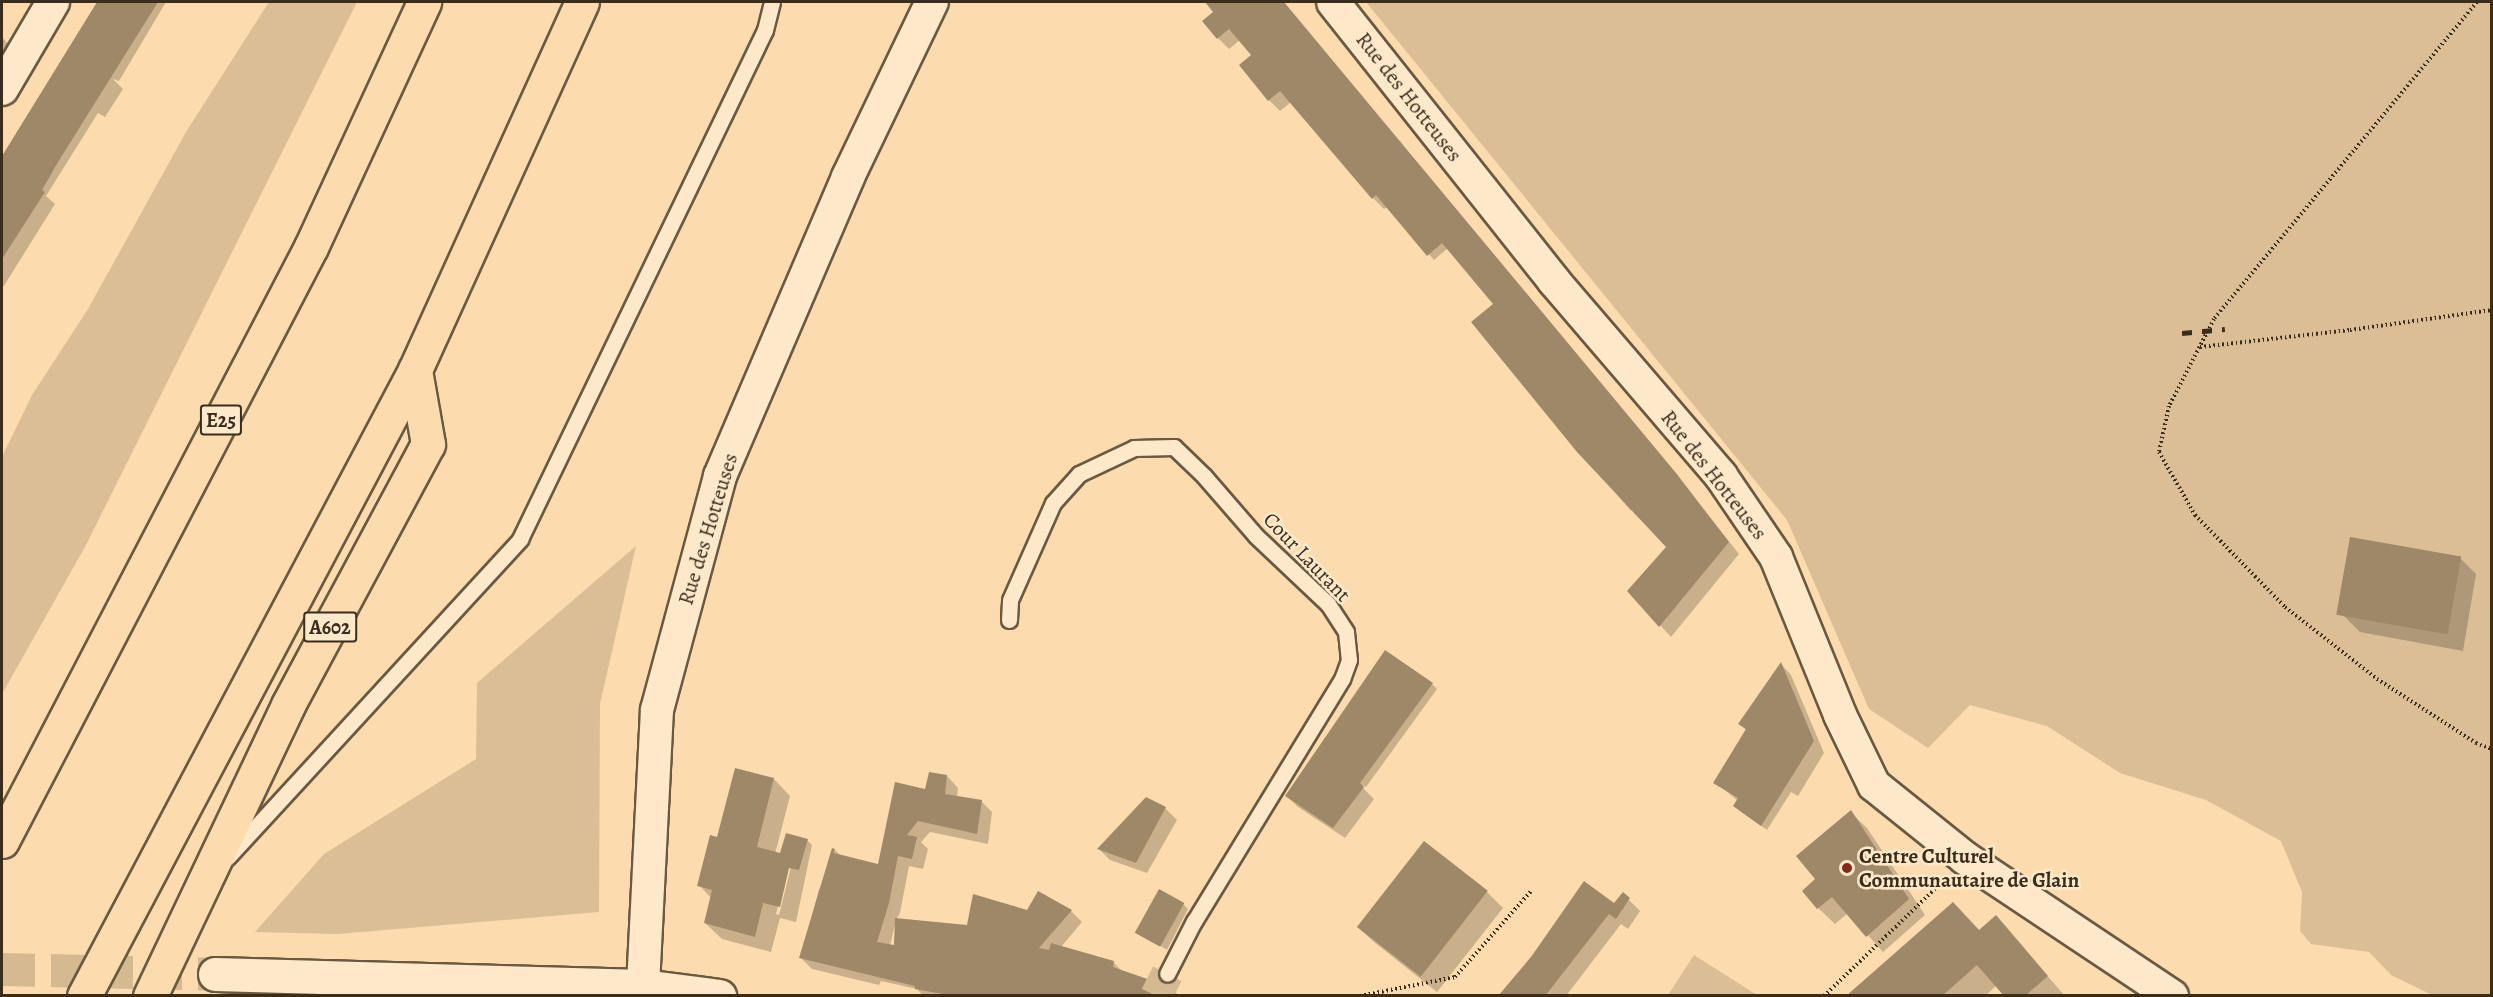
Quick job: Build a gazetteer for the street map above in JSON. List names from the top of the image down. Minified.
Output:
{"streets":{"highway":["E25","A602"],"street":["Rue des Hotteuses"],"lane":["Cour Laurant"]},"places":["Centre Culturel Communautaire de Glain"]}
